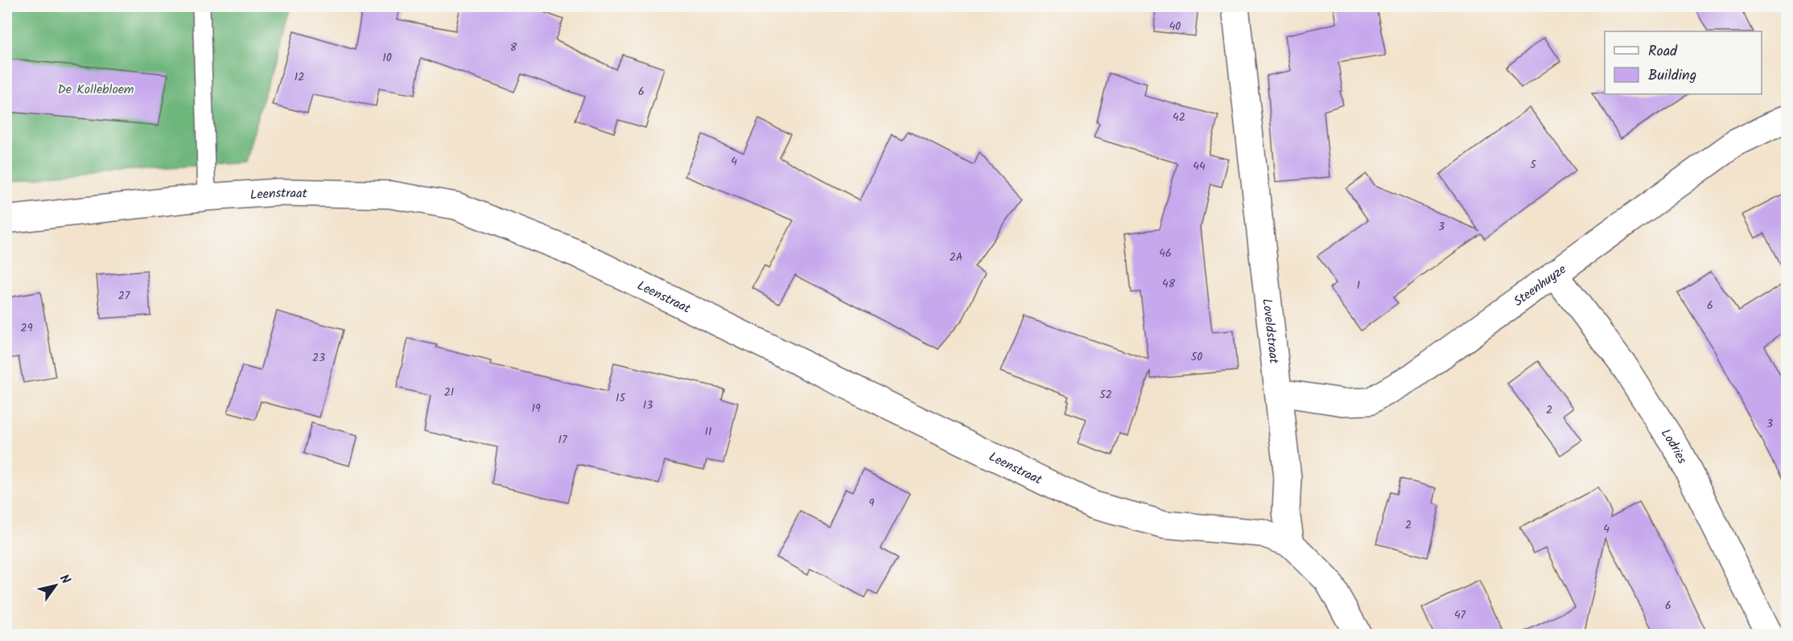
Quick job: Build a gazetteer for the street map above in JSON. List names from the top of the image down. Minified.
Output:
{"streets":{"street":["Leenstraat","Steenhuyze","Loveldstraat","Lodries"]},"crossings":[["Leenstraat","Loveldstraat"],["Steenhuyze","Loveldstraat"],["Steenhuyze","Lodries"]],"parks":["De Kollebloem"],"house_numbers":["40","8","10","12","6","42","4","5","44","3","46","2A","48","1","27","6","29","50","23","21","52","15","13","19","2","3","11","17","9","2","4","6","47"],"legend":["Road","Building"],"north":"top right"}
